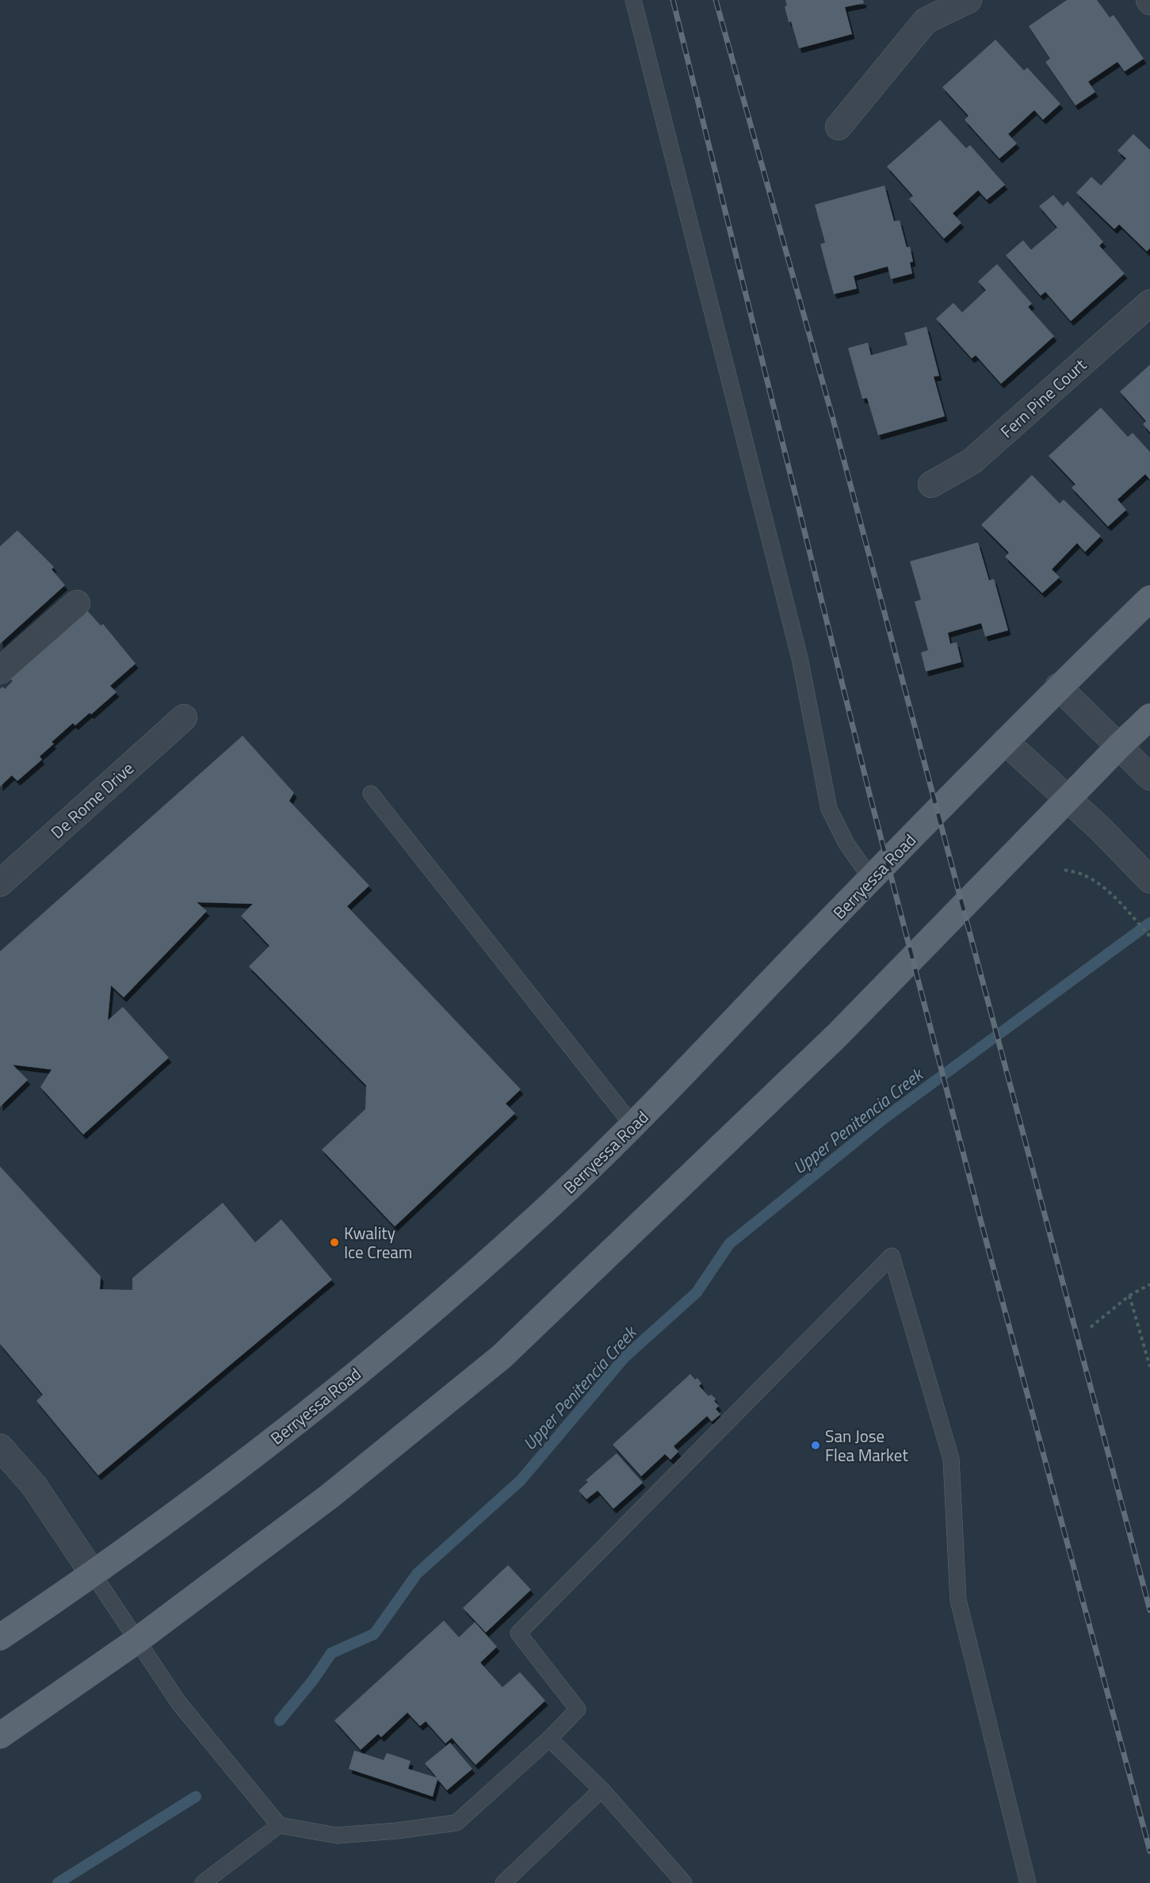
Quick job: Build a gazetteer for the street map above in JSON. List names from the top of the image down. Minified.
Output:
{"streets":{"main road":["Berryessa Road"],"street":["Fern Pine Court","De Rome Drive"]},"water":["Upper Penitencia Creek"],"places":["Kwality Ice Cream","San Jose Flea Market"]}
